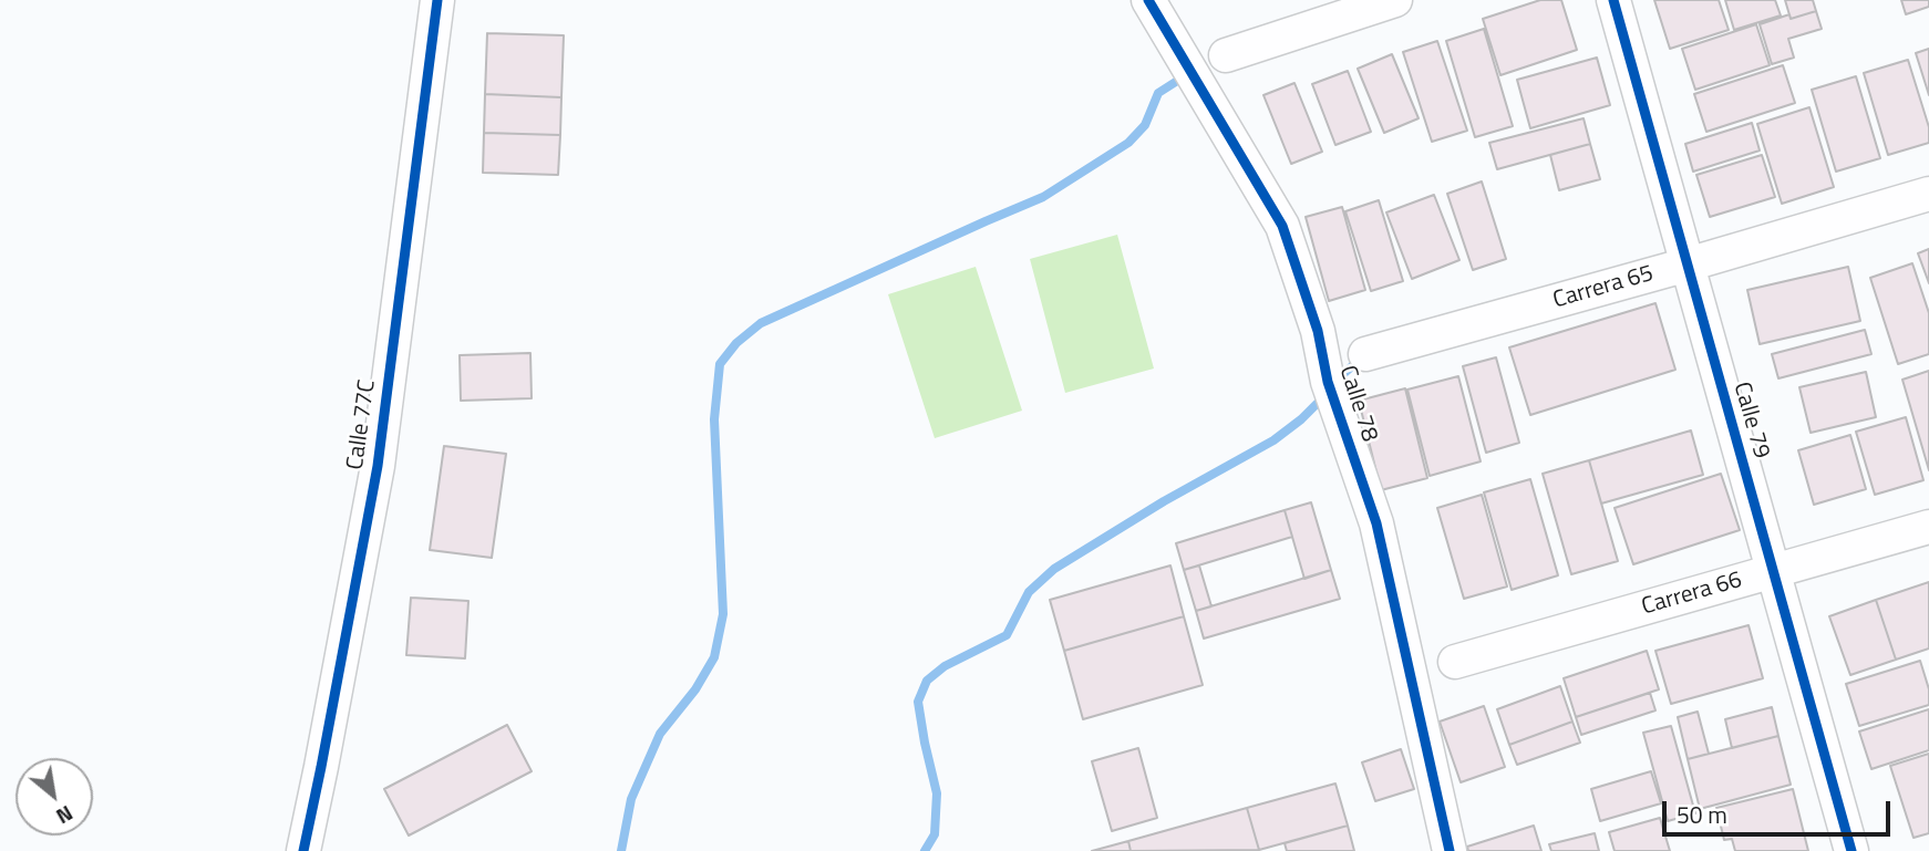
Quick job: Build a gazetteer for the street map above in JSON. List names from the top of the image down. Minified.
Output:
{"streets":{"street":["Carrera 65","Calle 78","Calle 79","Calle 77C","Carrera 66"]},"crossings":[["Carrera 65","Calle 79"],["Calle 79","Carrera 66"]],"scale_bar":"50 m","north":"bottom right"}
